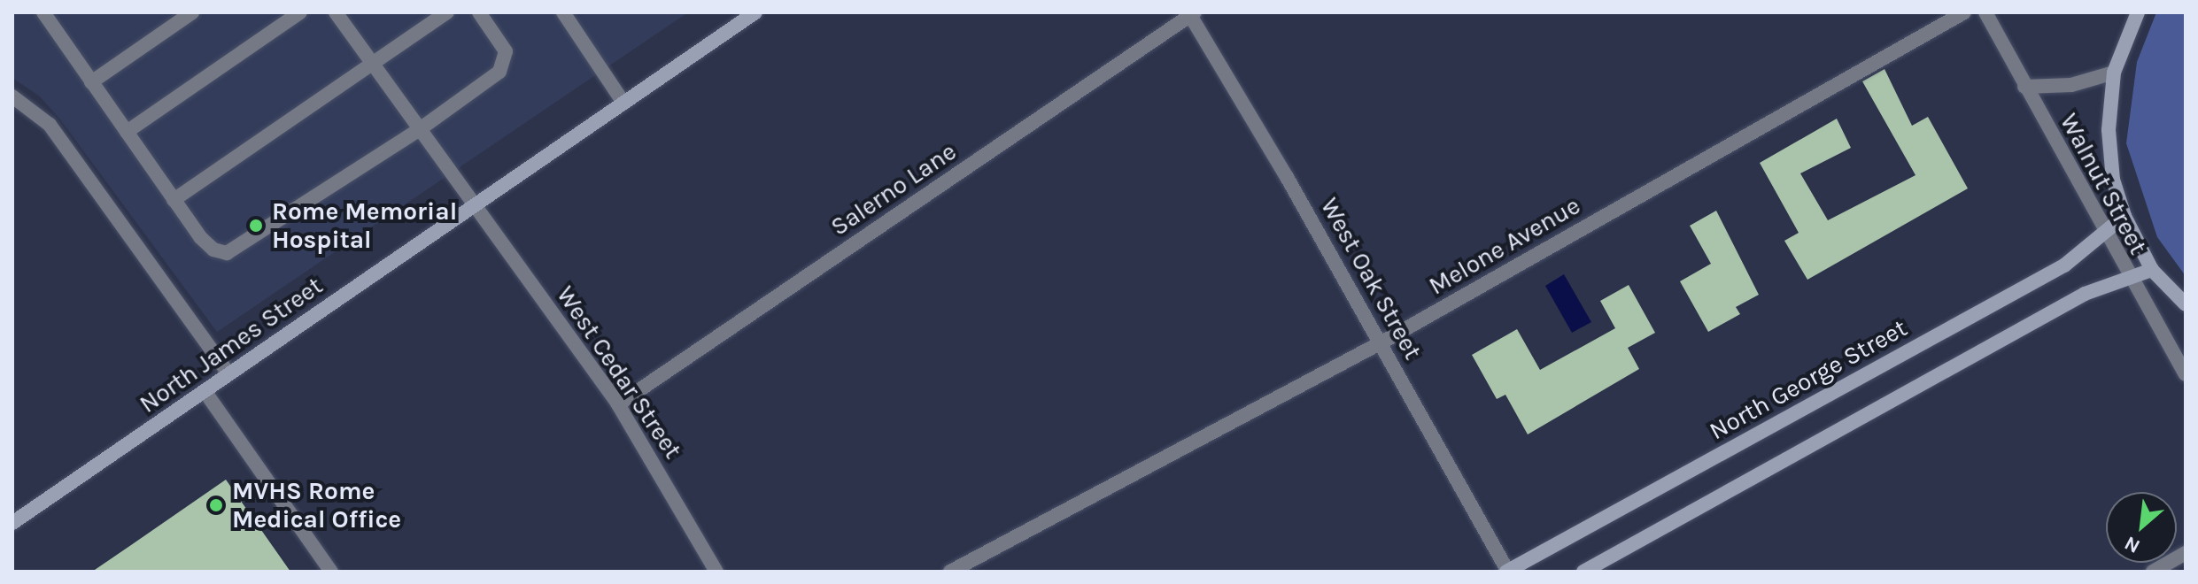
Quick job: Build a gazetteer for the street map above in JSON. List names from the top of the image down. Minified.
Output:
{"streets":{"street":["Walnut Street","Salerno Lane","Melone Avenue","West Oak Street","North James Street","West Cedar Street","North George Street"]},"crossings":[["Walnut Street","North George Street"],["Salerno Lane","West Oak Street"],["Salerno Lane","West Cedar Street"],["Melone Avenue","West Oak Street"],["West Oak Street","North George Street"],["North James Street","West Cedar Street"]],"places":["Rome Memorial Hospital","MVHS Rome Medical Office"],"north":"bottom left"}
